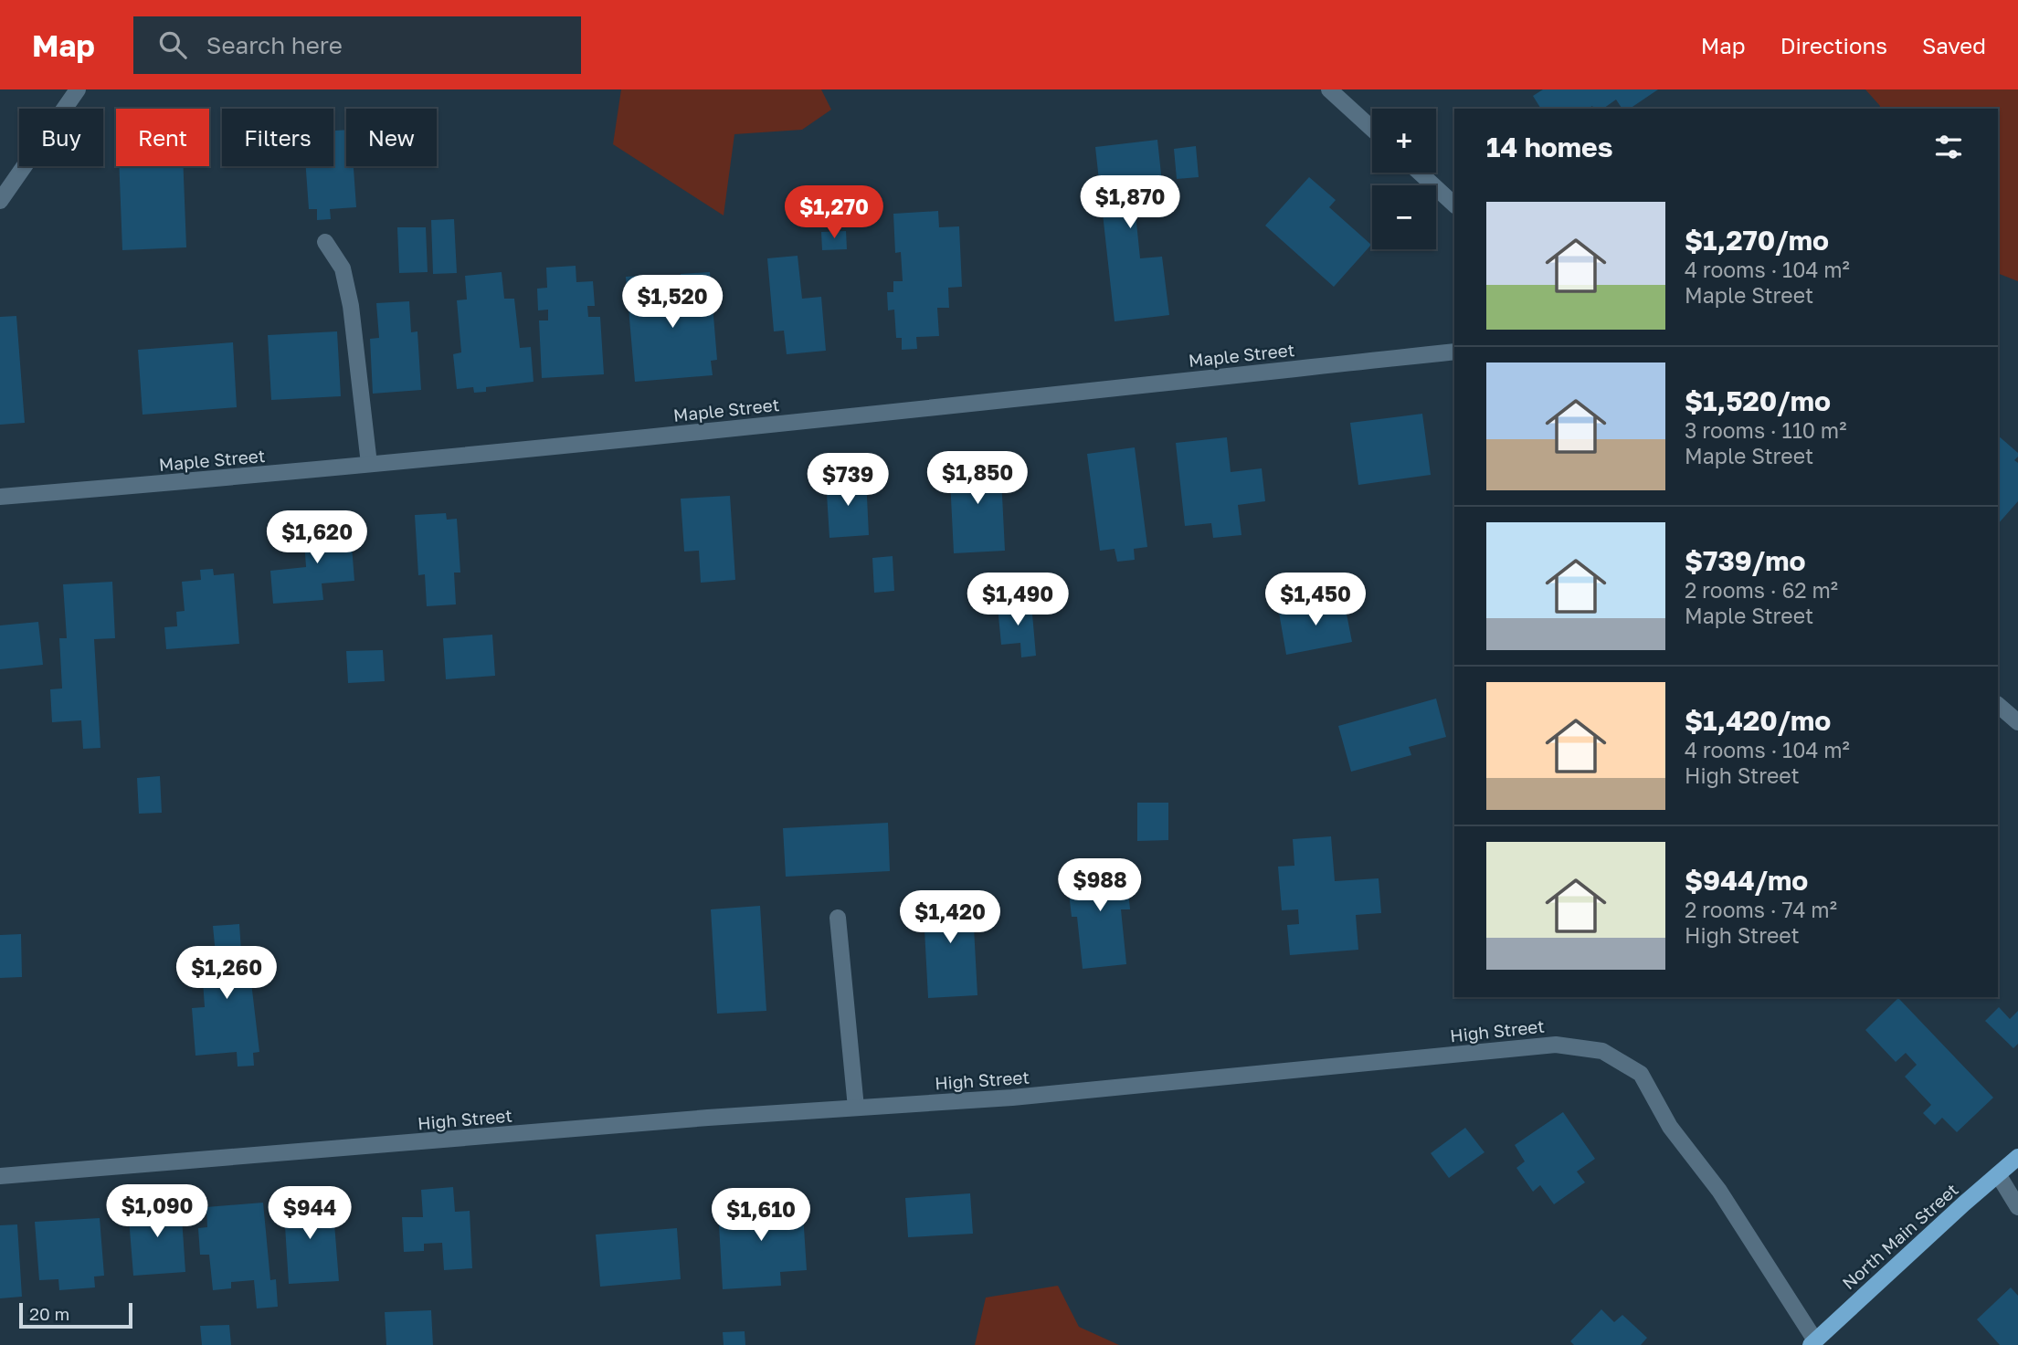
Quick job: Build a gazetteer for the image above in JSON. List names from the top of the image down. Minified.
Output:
{"streets":{"main road":["North Main Street"],"street":["Maple Street","High Street"]},"crossings":[["High Street","North Main Street"]],"scale_bar":"20 m","page":{"header":"Map","search":"Search here","nav":["Map","Directions","Saved"],"map_buttons":["+","−"],"chip":["Buy","Rent","Filters","New"],"heading":"14 homes","price":["$1,870","$1,270","$1,520","$1,850","$739","$1,620","$1,490","$1,450","$988","$1,420","$1,260","$1,090","$944","$1,610"],"list":[{"name":"$1,270/mo","note":"4 rooms · 104 m² · Maple Street"},{"name":"$1,520/mo","note":"3 rooms · 110 m² · Maple Street"},{"name":"$739/mo","note":"2 rooms · 62 m² · Maple Street"},{"name":"$1,420/mo","note":"4 rooms · 104 m² · High Street"},{"name":"$944/mo","note":"2 rooms · 74 m² · High Street"}],"scale":"20 m"}}
